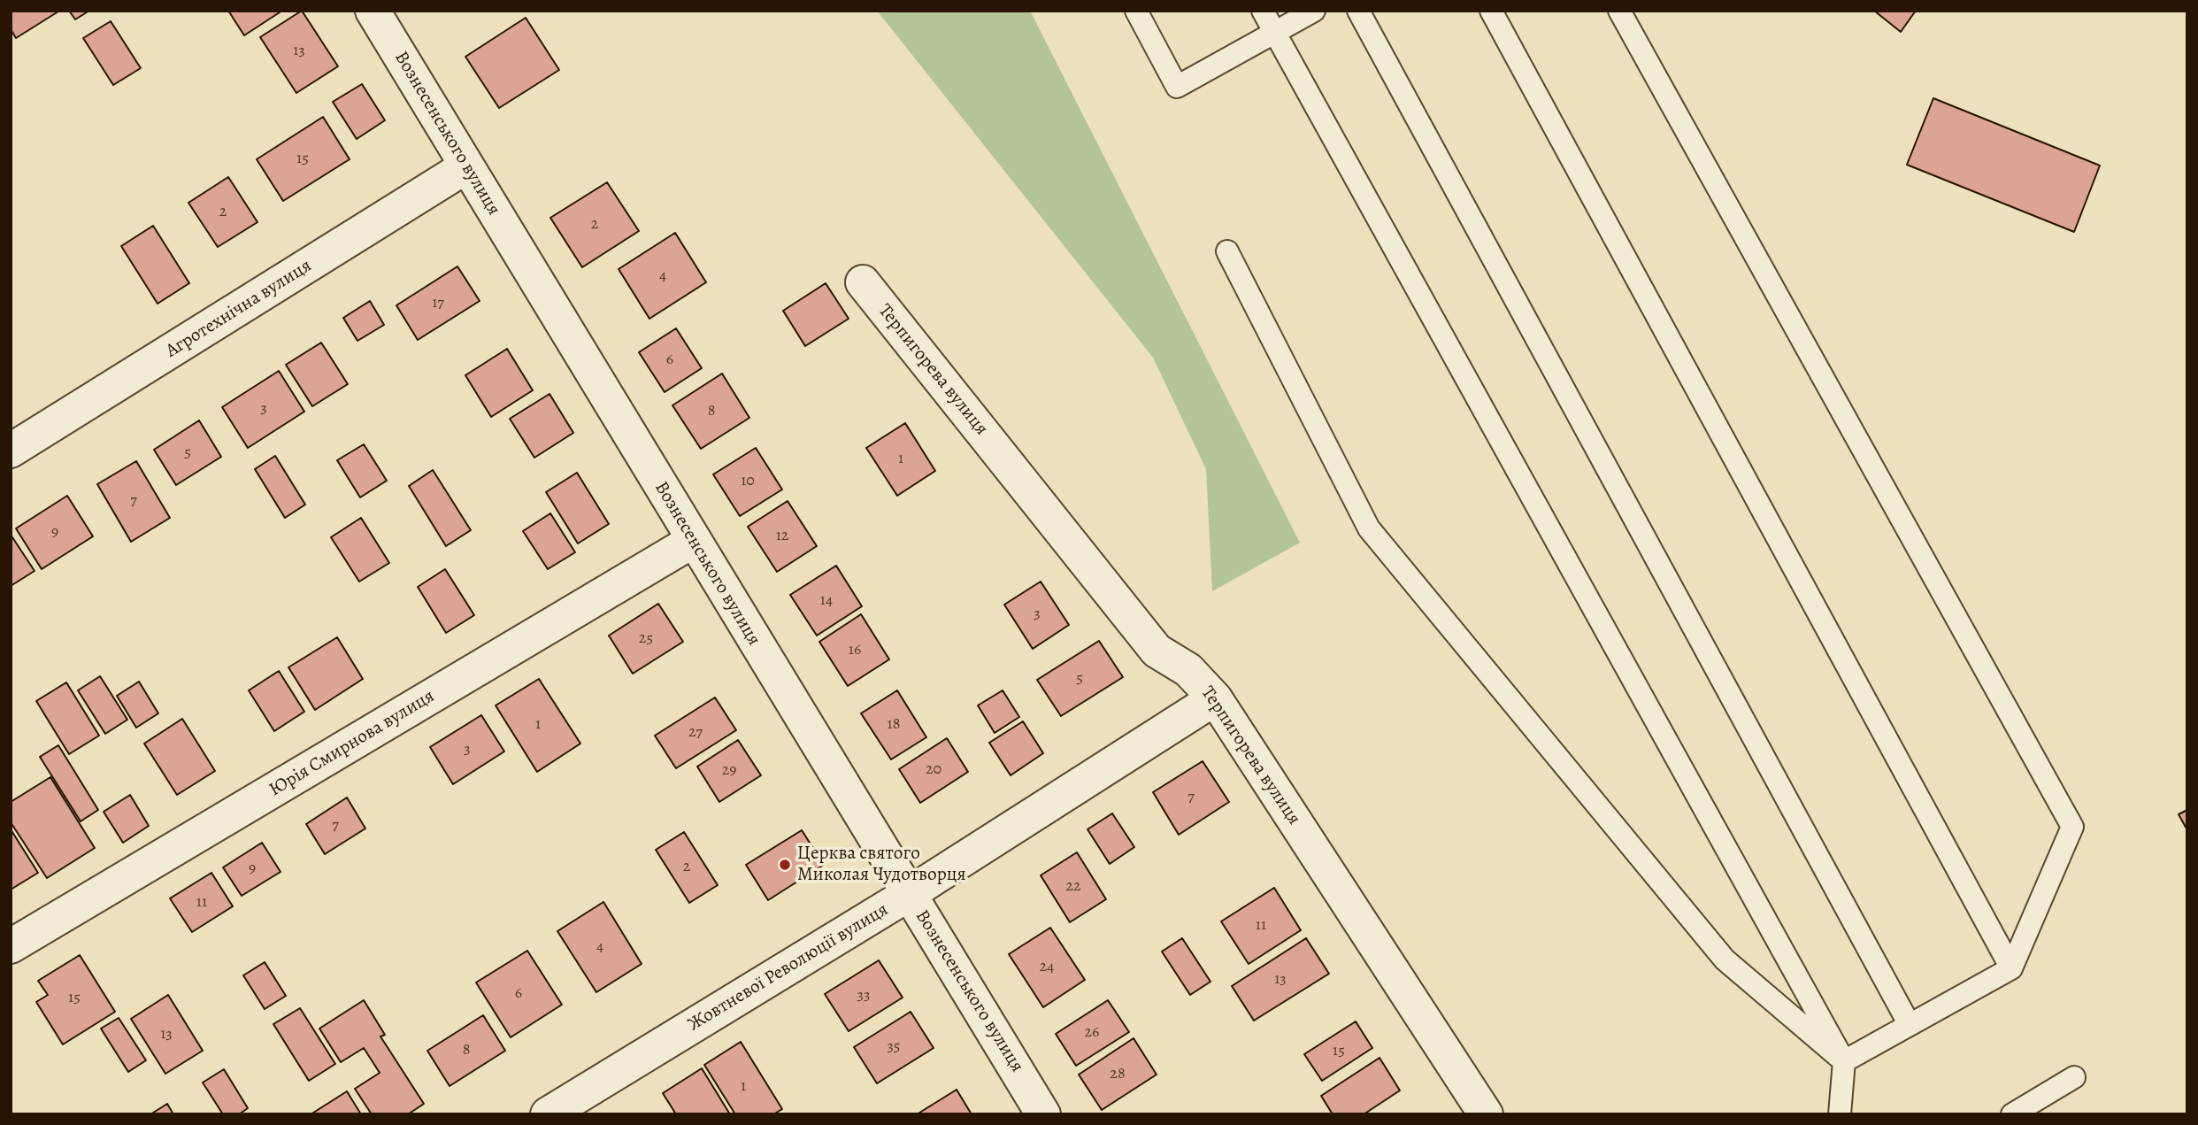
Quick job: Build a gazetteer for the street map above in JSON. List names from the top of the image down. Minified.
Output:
{"streets":{"street":["Вознесенського вулиця","Агротехнічна вулиця","Терпигорева вулиця","Юрія Смирнова вулиця","Жовтневої Революції вулиця"]},"crossings":[["Вознесенського вулиця","Агротехнічна вулиця"],["Вознесенського вулиця","Юрія Смирнова вулиця"],["Вознесенського вулиця","Жовтневої Революції вулиця"],["Терпигорева вулиця","Жовтневої Революції вулиця"]],"places":["Церква святого Миколая Чудотворця"],"house_numbers":["13","15","2","2","4","17","6","3","8","5","1","10","7","9","12","14","3","25","16","5","1","18","27","3","20","29","7","7","2","9","22","11","11","4","24","13","6","33","15","26","13","35","8","15","28","1"]}
